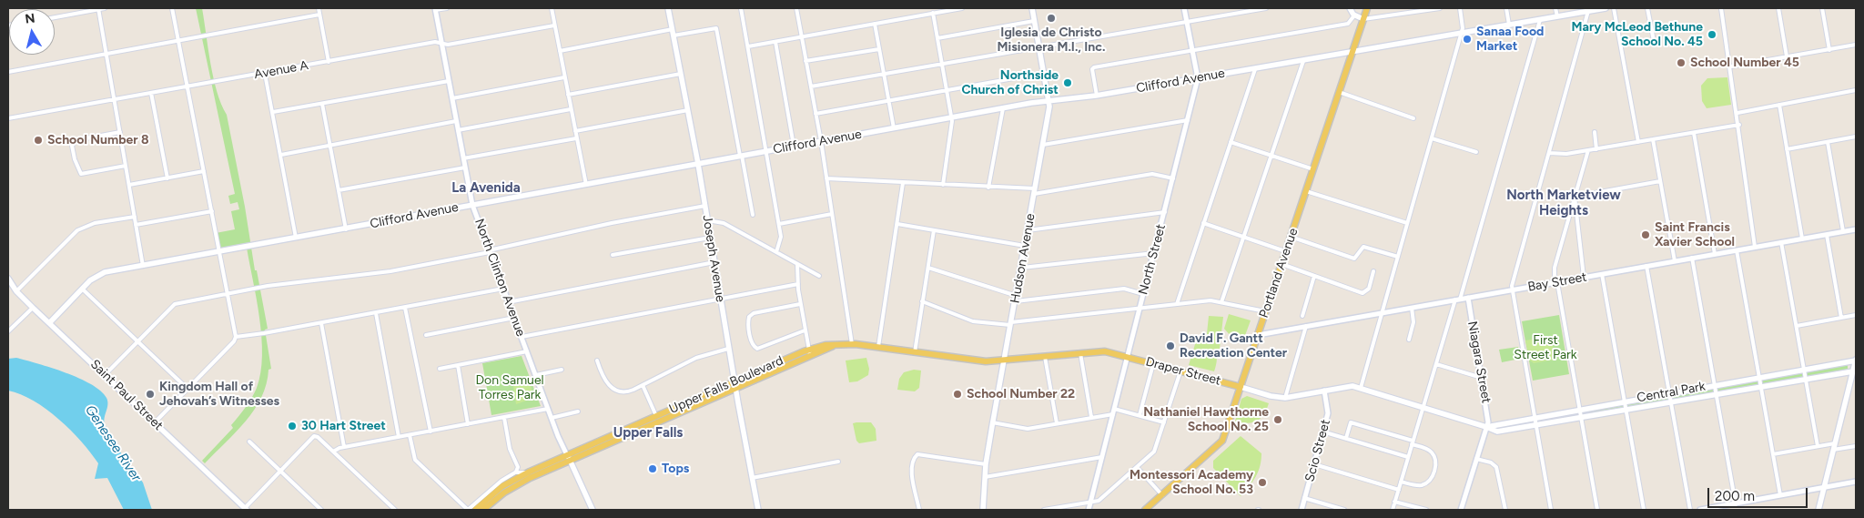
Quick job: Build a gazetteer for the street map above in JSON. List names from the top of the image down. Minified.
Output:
{"streets":{"main road":["Clifford Avenue","Joseph Avenue","Hudson Avenue","Portland Avenue","North Clinton Avenue","Draper Street","Upper Falls Boulevard","Central Park","Saint Paul Street"],"street":["Avenue A","North Street","Bay Street","Niagara Street","Scio Street"]},"crossings":[["Avenue A","North Clinton Avenue"],["Clifford Avenue","Joseph Avenue"],["Clifford Avenue","Hudson Avenue"],["Clifford Avenue","North Street"],["Clifford Avenue","Portland Avenue"],["Clifford Avenue","North Clinton Avenue"],["Clifford Avenue","Saint Paul Street"],["Joseph Avenue","Upper Falls Boulevard"],["Hudson Avenue","Upper Falls Boulevard"],["North Street","Draper Street"],["Portland Avenue","Bay Street"],["Portland Avenue","Draper Street"],["Portland Avenue","Central Park"],["North Clinton Avenue","Upper Falls Boulevard"],["Bay Street","Niagara Street"],["Niagara Street","Central Park"],["Draper Street","Upper Falls Boulevard"],["Draper Street","Central Park"],["Central Park","Scio Street"]],"districts":["La Avenida","North Marketview Heights","Upper Falls"],"water":["Genesee River"],"parks":["First Street Park","Don Samuel Torres Park"],"places":["Iglesia de Christo Misionera M.I., Inc.","Mary McLeod Bethune School No. 45","Sanaa Food Market","School Number 45","Northside Church of Christ","School Number 8","Saint Francis Xavier School","David F. Gantt Recreation Center","Kingdom Hall of Jehovah’s Witnesses","School Number 22","Nathaniel Hawthorne School No. 25","30 Hart Street","Tops","Montessori Academy School No. 53"],"scale_bar":"200 m","north":"top"}
